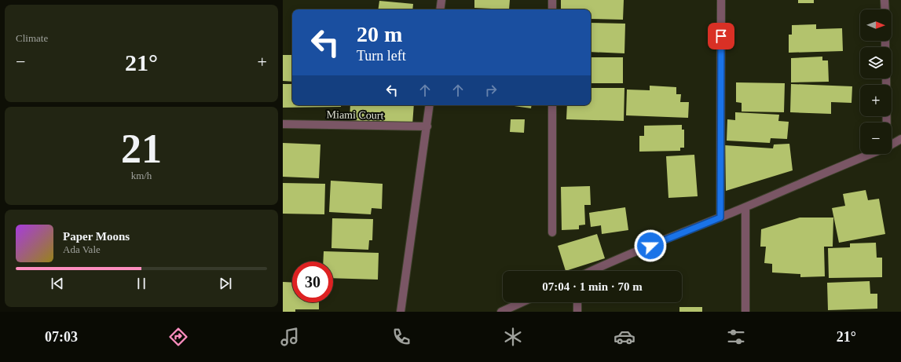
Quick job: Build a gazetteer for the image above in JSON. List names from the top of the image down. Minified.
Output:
{"streets":{"street":["Miami Court"]},"north":"right","page":{"tile":["Climate",["21","km/h"]],"map_buttons":["+","−"],"turn":["20 m","Turn left"],"heat":["−","21°","+"],"song":["Paper Moons","Ada Vale"],"limit":"30","trip":"07:04 · 1 min · 70 m","tabs":["07:03","21°"]}}
